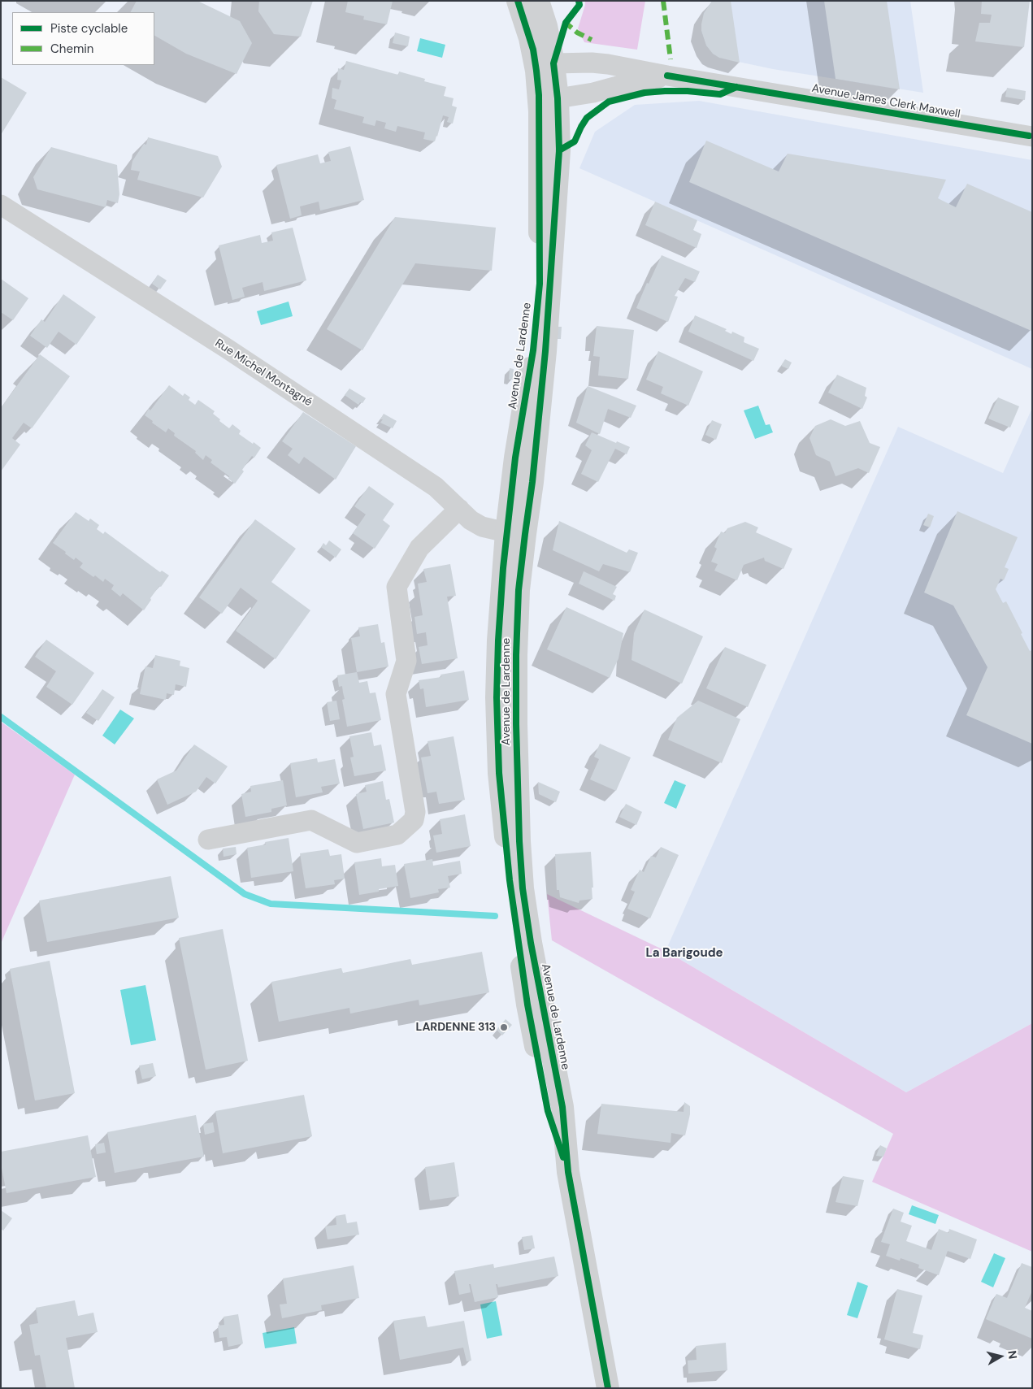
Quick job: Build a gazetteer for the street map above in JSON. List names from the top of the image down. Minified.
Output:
{"streets":{"main road":["Avenue de Lardenne"],"street":["Avenue James Clerk Maxwell","Rue Michel Montagné"]},"crossings":[["Avenue James Clerk Maxwell","Avenue de Lardenne"],["Avenue de Lardenne","Rue Michel Montagné"]],"districts":["La Barigoude"],"places":["LARDENNE 313"],"legend":["Piste cyclable","Chemin"],"north":"right"}
